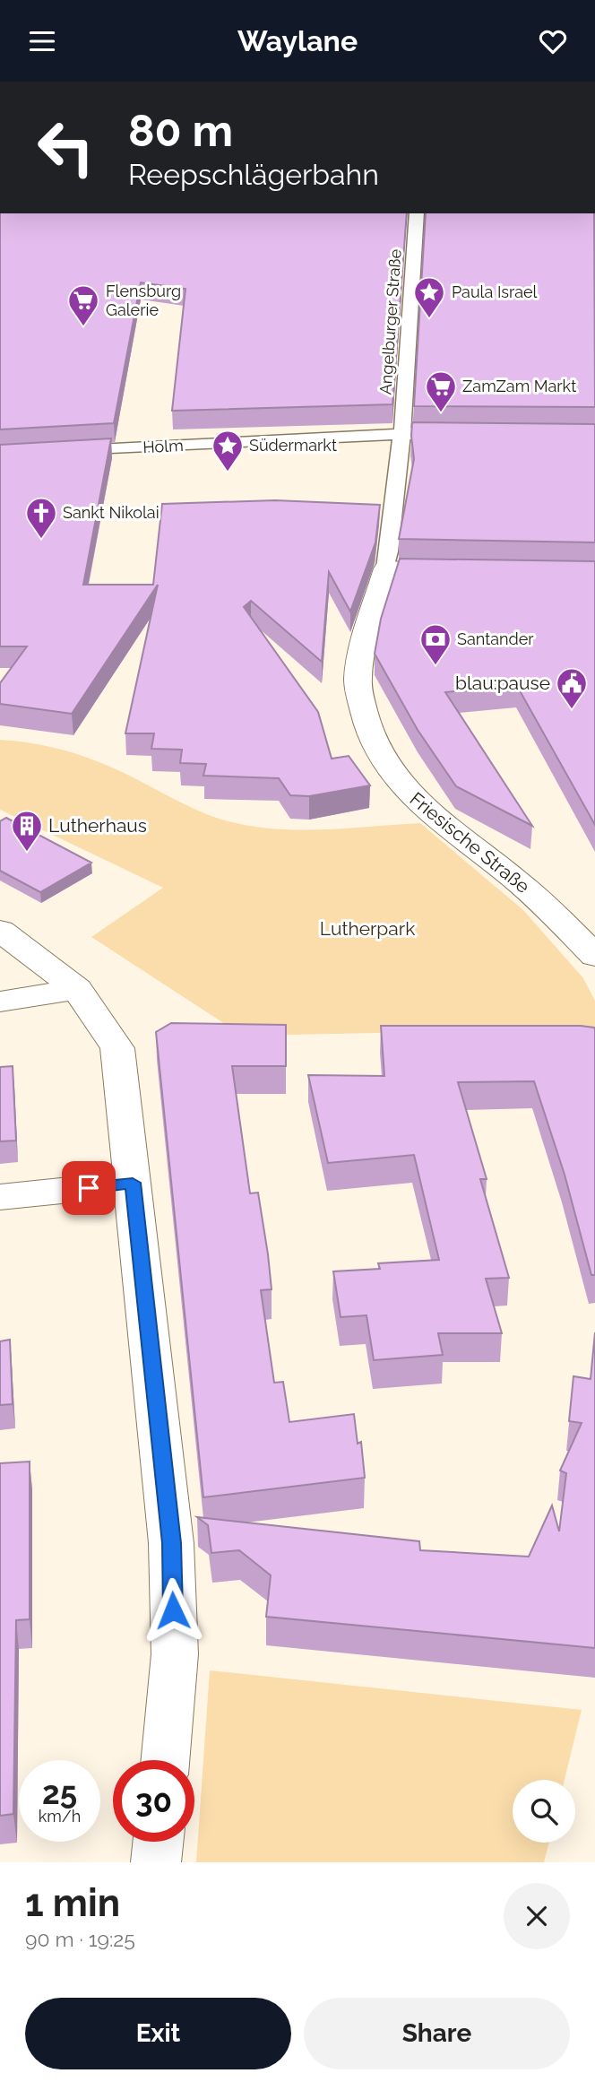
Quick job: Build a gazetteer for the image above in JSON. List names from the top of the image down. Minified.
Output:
{"streets":{"street":["Angelburger Straße","Holm","Friesische Straße"]},"crossings":[["Angelburger Straße","Holm"]],"parks":["Lutherpark"],"places":{"place":["Paula Israel","Südermarkt"],"supermarket":["Flensburg Galerie","ZamZam Markt"],"church":["Sankt Nikolai"],"bank":["Santander"],"public building":["blau:pause"],"building":["Lutherhaus"]},"page":{"header":"Waylane","turn":["80 m","Reepschlägerbahn"],"speed":"25 km/h","limit":"30","heading":["1 min","90 m · 19:25"],"buttons":["Exit","Share"]}}
